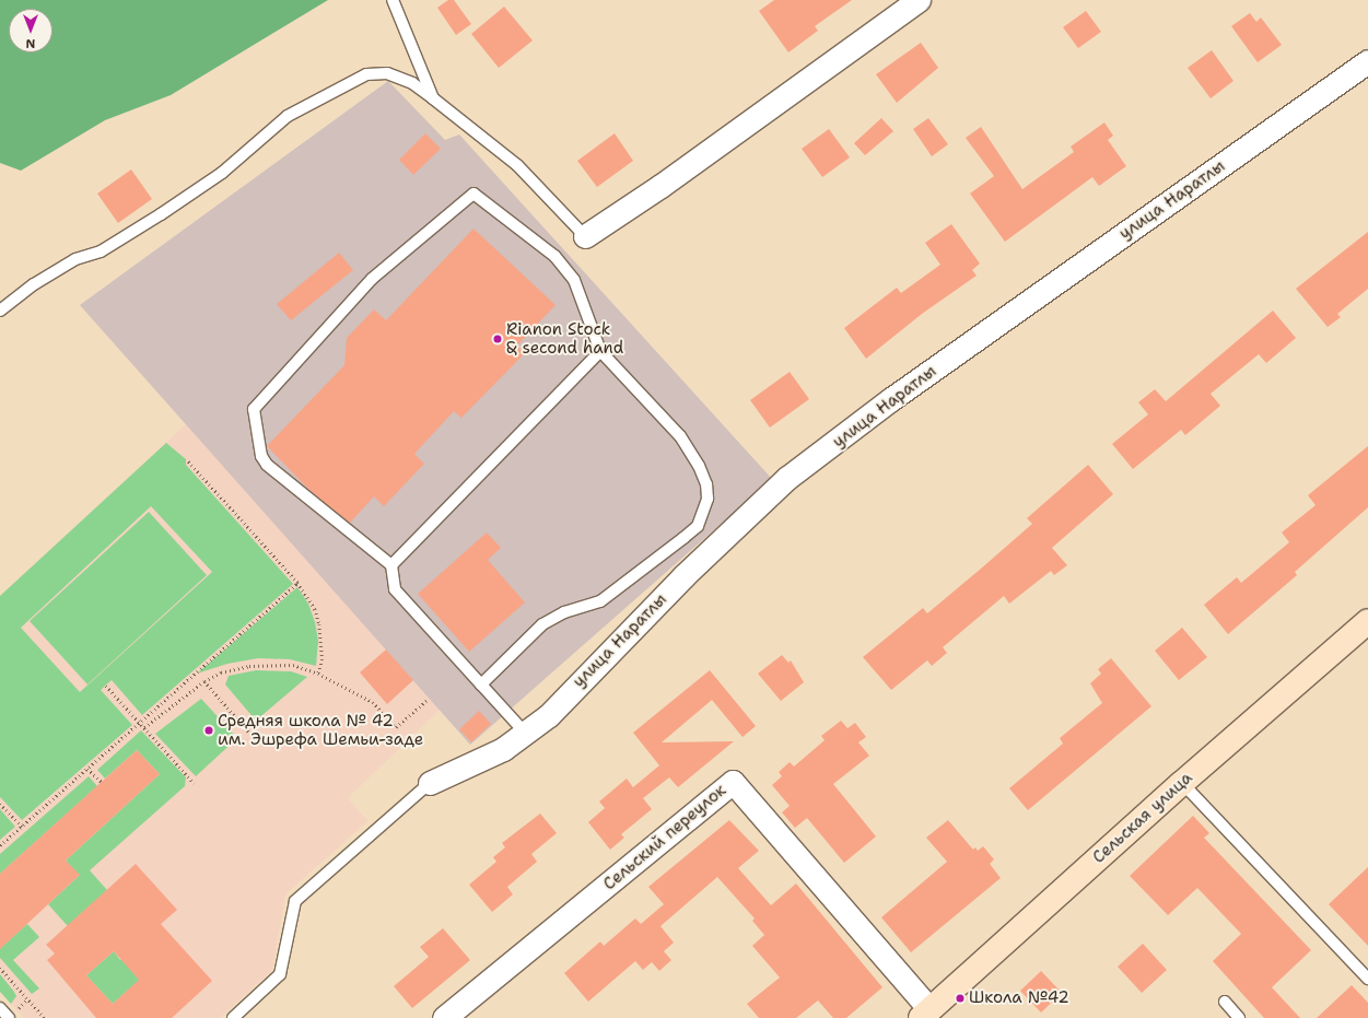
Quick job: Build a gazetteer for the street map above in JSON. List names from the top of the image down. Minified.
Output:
{"streets":{"main road":["Сельская улица"],"street":["улица Наратлы","Сельский переулок"]},"crossings":[["Сельская улица","Сельский переулок"]],"places":["Rianon Stock & second hand","Средняя школа № 42 им. Эшрефа Шемьи-заде","Школа №42"],"north":"bottom"}
